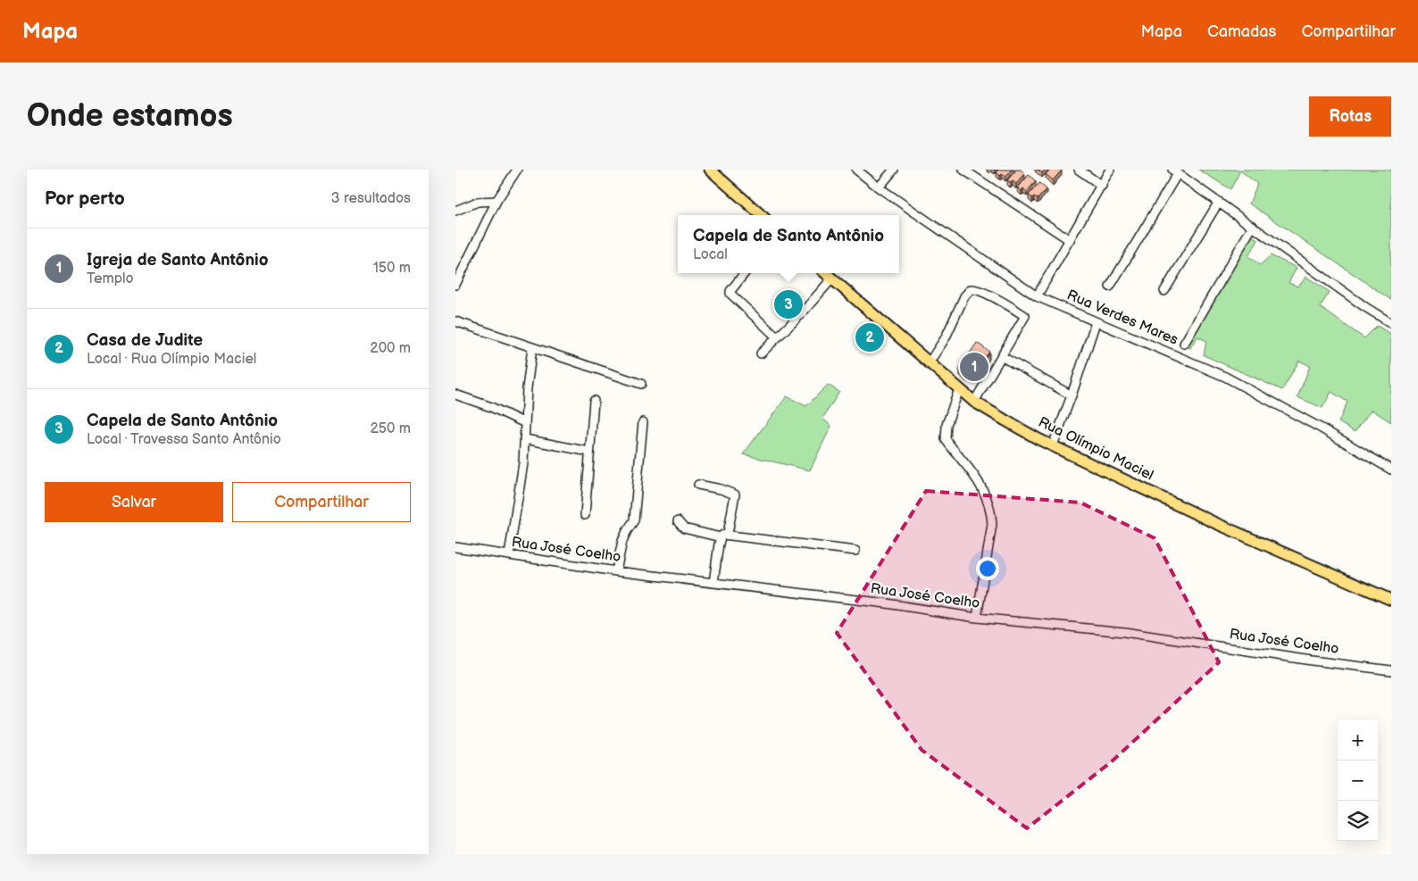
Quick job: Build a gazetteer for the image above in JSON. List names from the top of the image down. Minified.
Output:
{"streets":{"main road":["Rua Olímpio Maciel"],"street":["Rua Verdes Mares","Rua José Coelho"]},"page":{"header":"Mapa","nav":["Mapa","Camadas","Compartilhar"],"buttons":["Rotas",["Salvar","Compartilhar"]],"title":"Onde estamos","heading":["Por perto","3 resultados"],"popup":["Capela de Santo Antônio","Local"],"list":[{"mark":"1","name":"Igreja de Santo Antônio","note":"Templo","value":"150 m"},{"mark":"2","name":"Casa de Judite","note":"Local · Rua Olímpio Maciel","value":"200 m"},{"mark":"3","name":"Capela de Santo Antônio","note":"Local · Travessa Santo Antônio","value":"250 m"}],"pins":["3","2","1"],"map_buttons":["+","−"]}}
